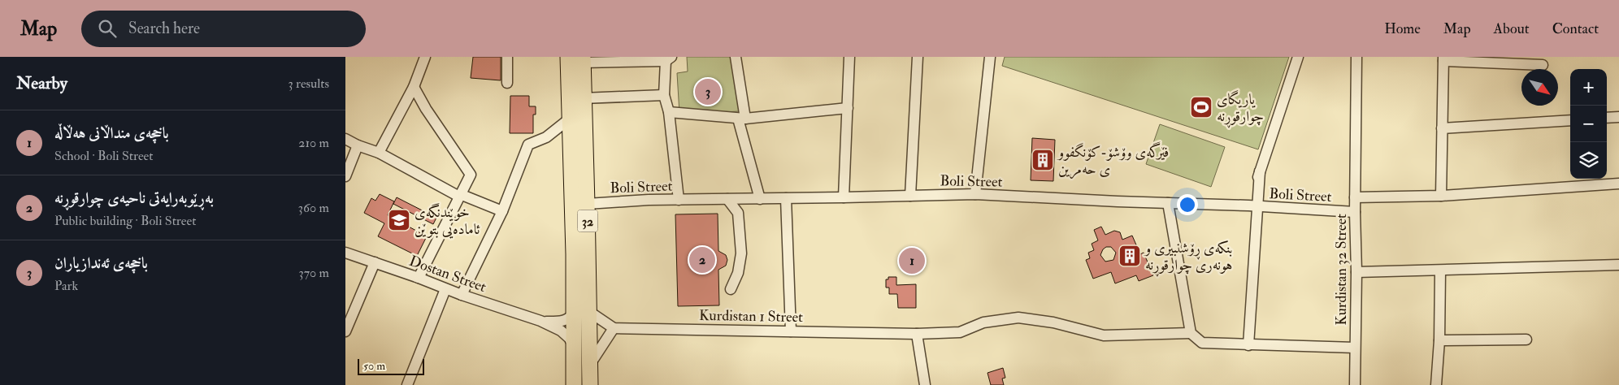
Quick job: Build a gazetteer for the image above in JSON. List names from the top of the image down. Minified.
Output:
{"streets":{"highway":["32"],"street":["Boli Street","Kurdistan 32 Street","Dostan Street","Kurdistan 1 Street"]},"crossings":[["Boli Street","32"],["Boli Street","Kurdistan 32 Street"],["32","Dostan Street"]],"places":{"sports":["یاریگای چوارقوڕنە"],"building":["فێرگەی وۆشۆ-کۆنگفوو ی حەمرین","بنکەی ڕۆشنبیری و هونەری چوارقوڕنە"],"school or university":["خوێندنگەی ئامادەیی بتوێن"]},"scale_bar":"50 m","north":"bottom right","page":{"header":"Map","search":"Search here","nav":["Home","Map","About","Contact"],"heading":["Nearby","3 results"],"map_buttons":["+","−"],"pins":["3","2","1"],"list":[{"mark":"1","name":"باخچەی منداڵانی هەڵاڵە","note":"School · Boli Street","value":"210 m"},{"mark":"2","name":"بەڕێوبەرایەتی ناحیەی چوارقوڕنە","note":"Public building · Boli Street","value":"360 m"},{"mark":"3","name":"باخچەی ئەندازیاران","note":"Park","value":"370 m"}],"scale":"50 m"}}
